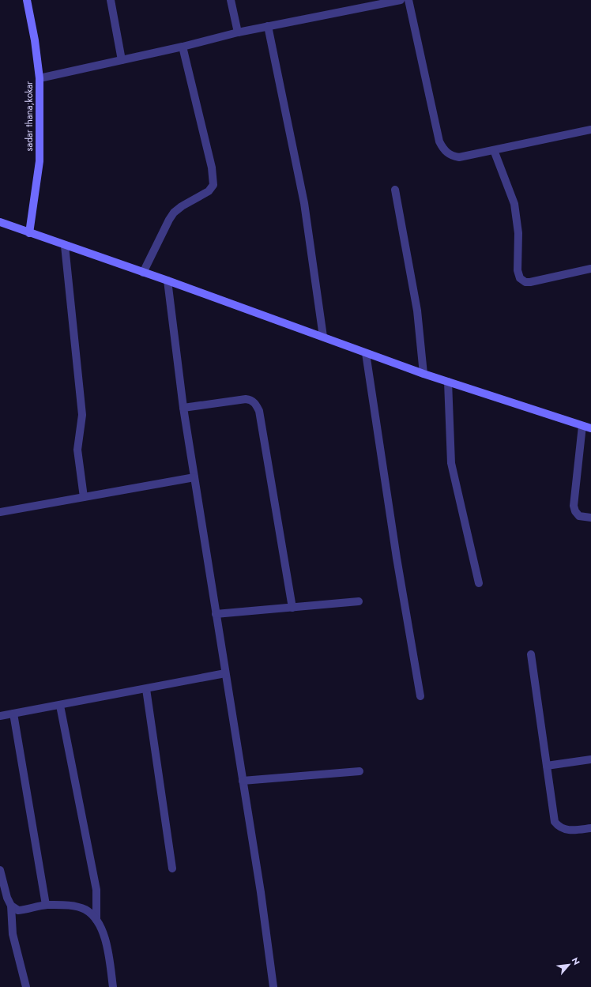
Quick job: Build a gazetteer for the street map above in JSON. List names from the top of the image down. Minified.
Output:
{"streets":{"main road":["sadar thana;kokar"]},"north":"top right"}
